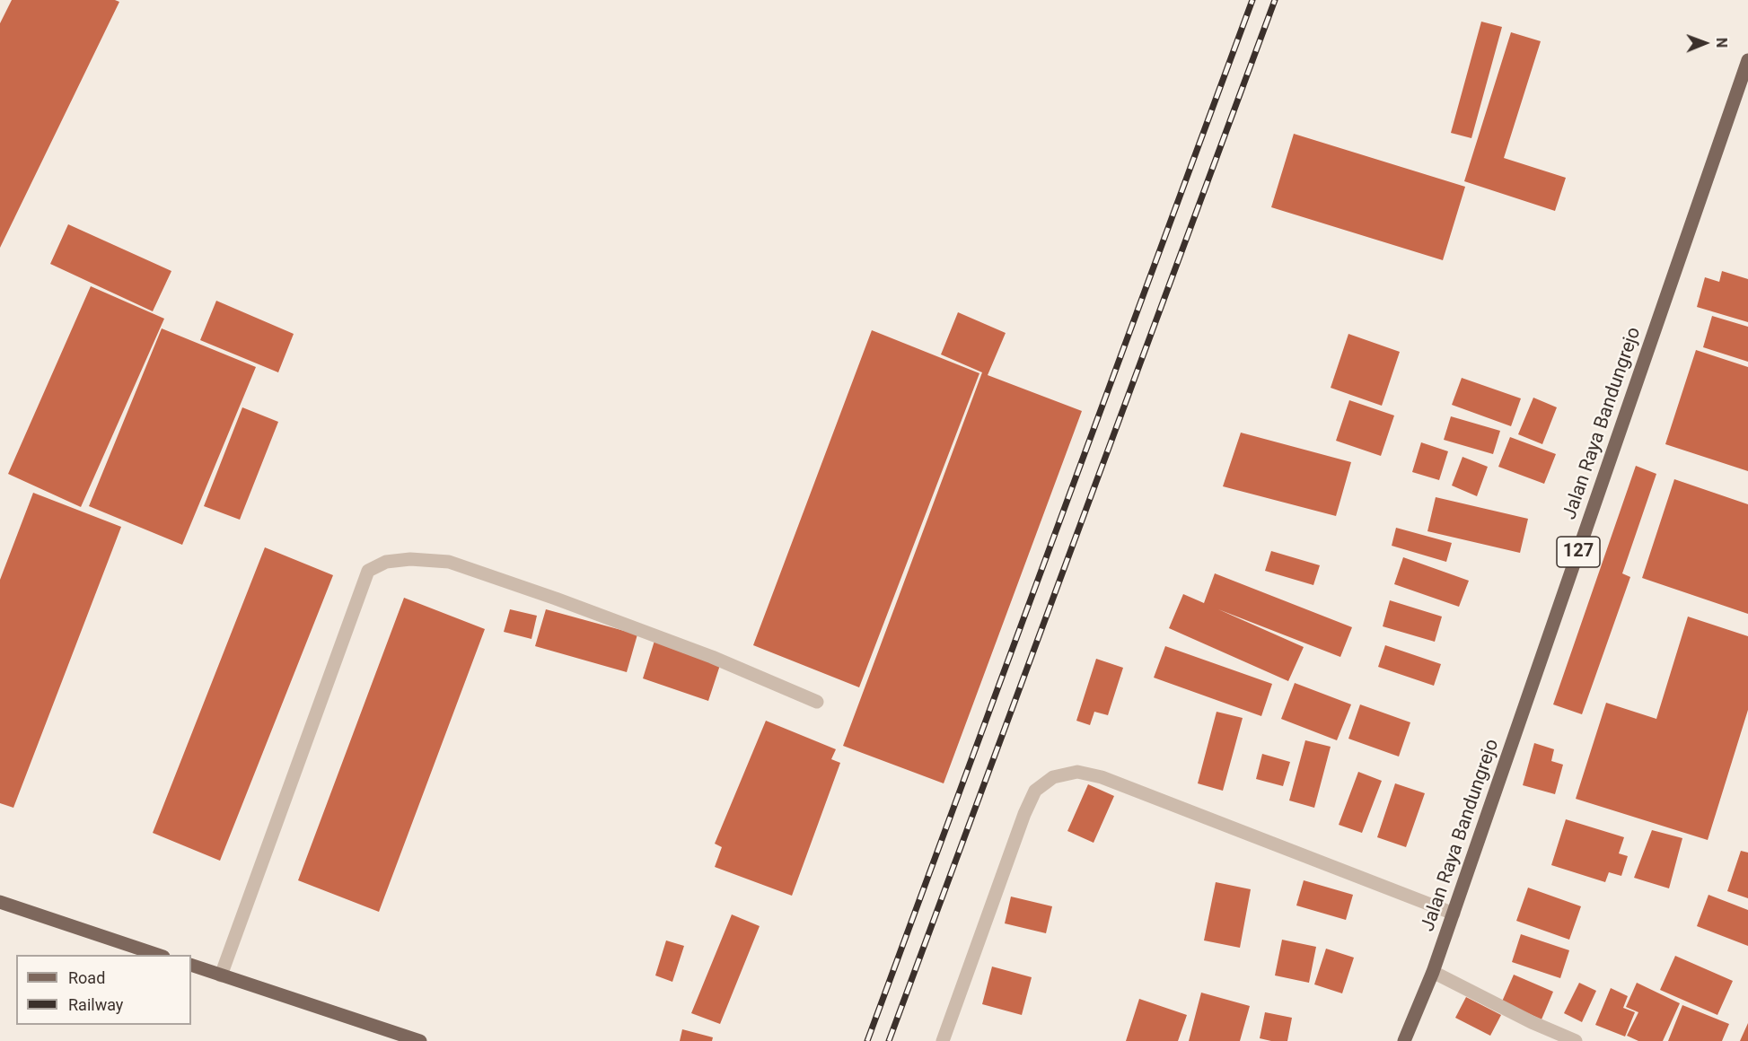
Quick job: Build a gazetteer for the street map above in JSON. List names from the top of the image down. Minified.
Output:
{"streets":{"main road":["Jalan Raya Bandungrejo","127"]},"legend":["Road","Railway"],"north":"right"}
